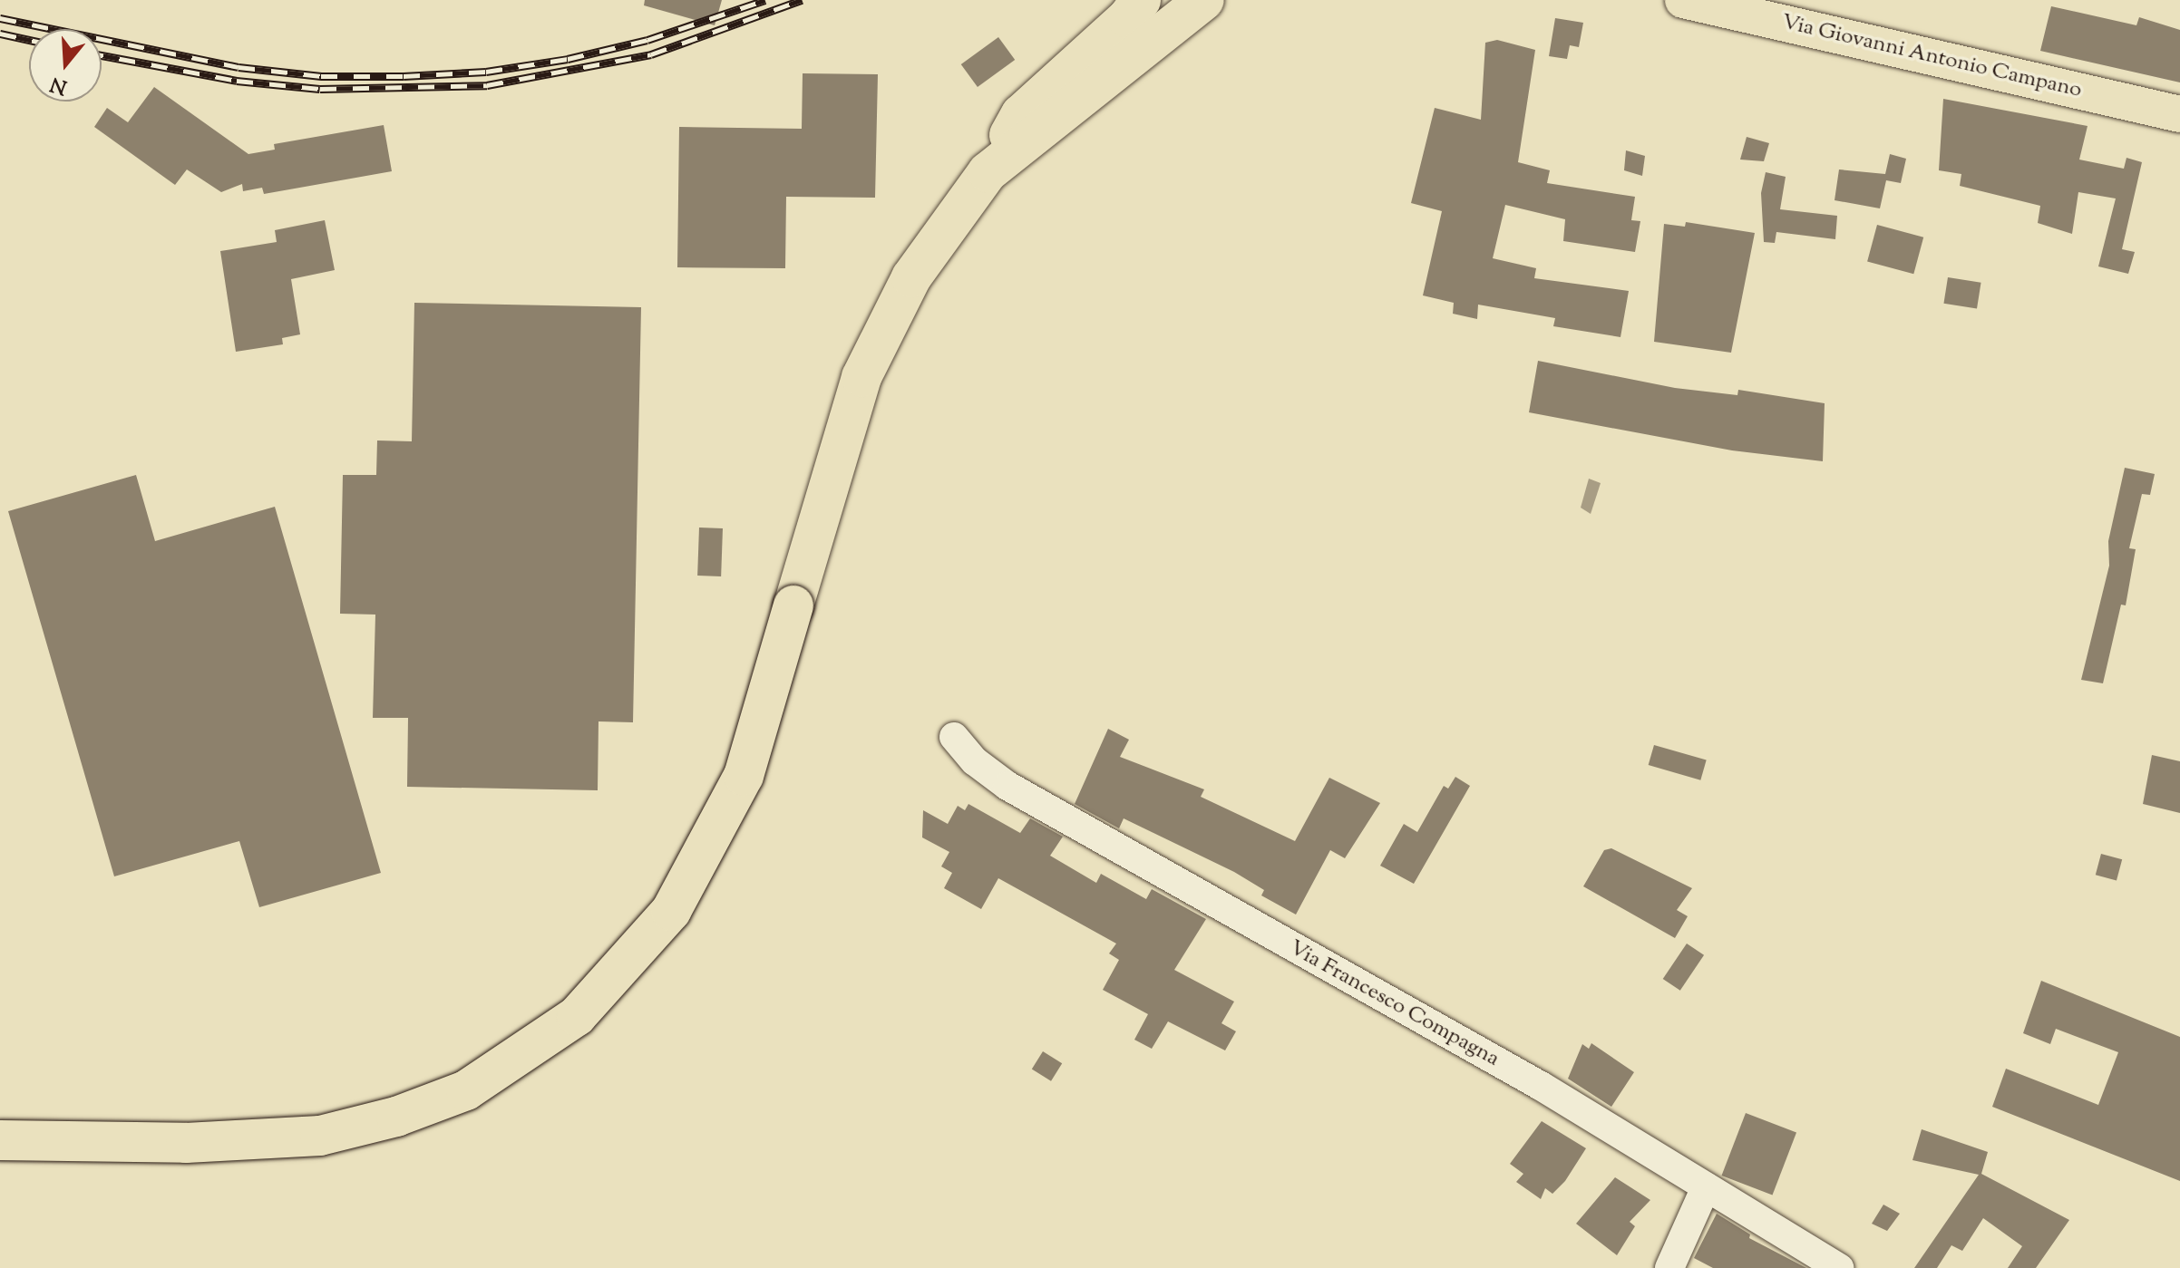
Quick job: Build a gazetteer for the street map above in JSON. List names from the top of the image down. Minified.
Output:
{"streets":{"main road":["Via Giovanni Antonio Campano"],"street":["Via Francesco Compagna"]},"north":"bottom"}
